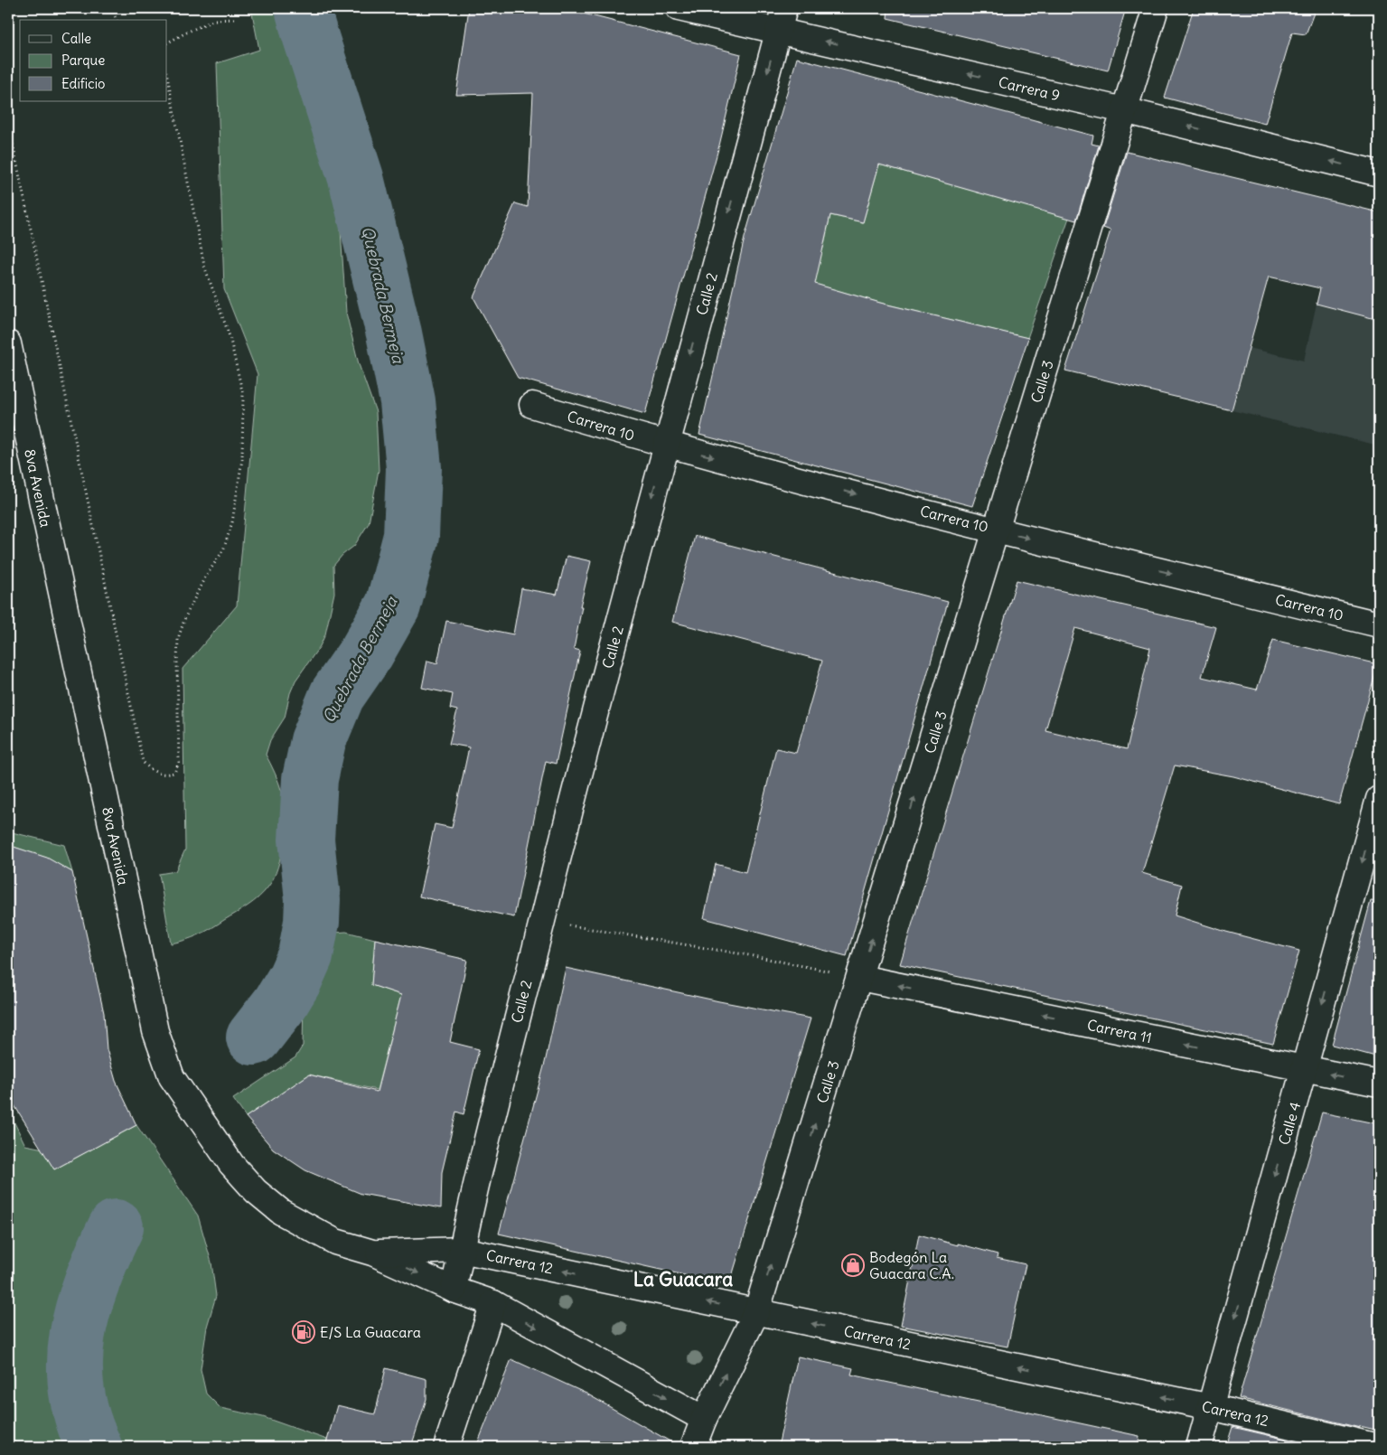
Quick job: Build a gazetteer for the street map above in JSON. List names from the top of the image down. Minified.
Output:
{"streets":{"street":["Carrera 9","Calle 2","Calle 3","Carrera 10","8va Avenida","Carrera 11","Calle 4","Carrera 12"]},"crossings":[["Carrera 9","Calle 2"],["Carrera 9","Calle 3"],["Calle 2","Carrera 10"],["Calle 2","Carrera 12"],["Calle 3","Carrera 10"],["Calle 3","Carrera 11"],["Calle 3","Carrera 12"],["8va Avenida","Carrera 12"],["Carrera 11","Calle 4"],["Calle 4","Carrera 12"]],"one_way":["Carrera 9","Calle 2","Calle 3","Carrera 10","Carrera 11","Calle 4"],"districts":["La Guacara"],"water":["Quebrada Bermeja"],"places":{"shop":["Bodegón La Guacara C.A."],"fuel station":["E/S La Guacara"]},"legend":["Calle","Parque","Edificio"]}
